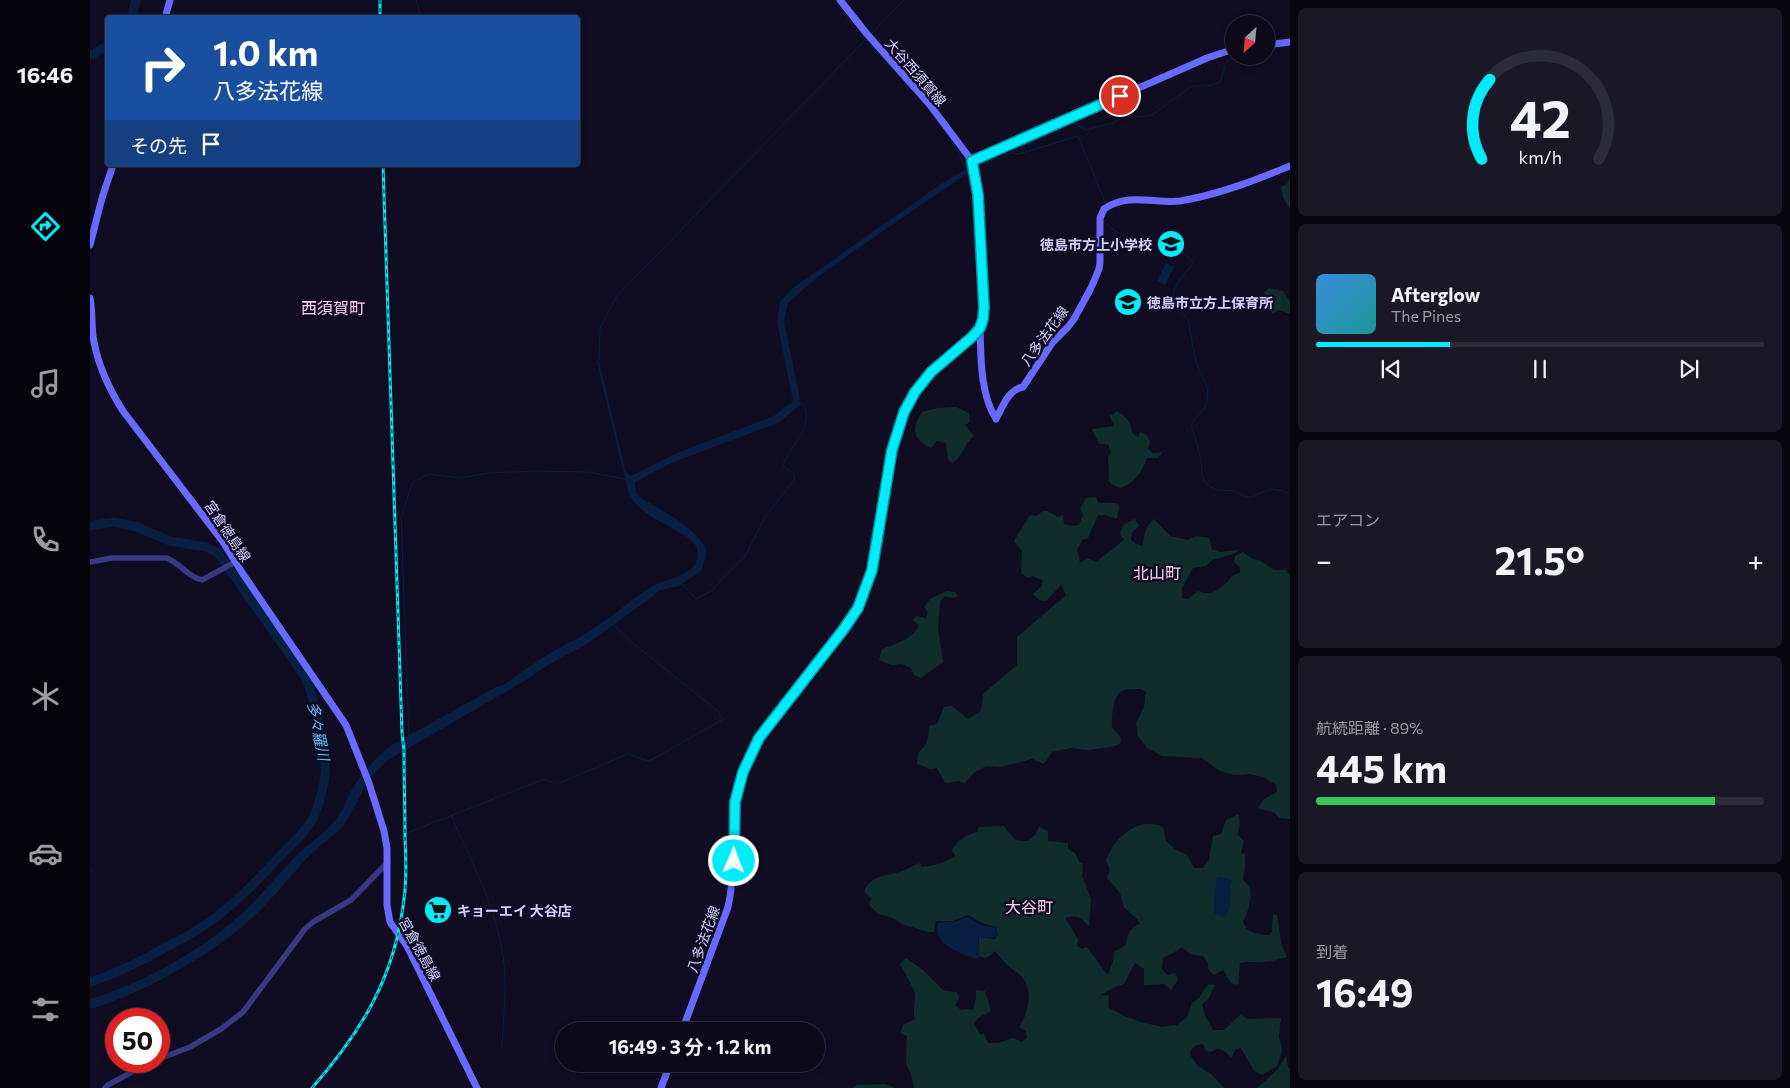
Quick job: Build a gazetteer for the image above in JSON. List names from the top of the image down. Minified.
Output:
{"streets":{"main road":["大谷西須賀線","八多法花線","宮倉徳島線"]},"crossings":[["大谷西須賀線","八多法花線"]],"districts":["西須賀町","北山町","大谷町"],"water":["多々羅川"],"places":{"school or university":["徳島市方上小学校","徳島市立方上保育所"],"supermarket":["キョーエイ 大谷店"]},"north":"bottom left","page":{"tabs":"16:46","turn":["1.0 km","八多法花線"],"then":"その先","song":["Afterglow","The Pines"],"tile":["エアコン",["航続距離 · 89%","445 km"],["到着","16:49"]],"heat":["−","21.5°","+"],"limit":"50","trip":"16:49 · 3 分 · 1.2 km","gauge":["42","km/h"]}}
